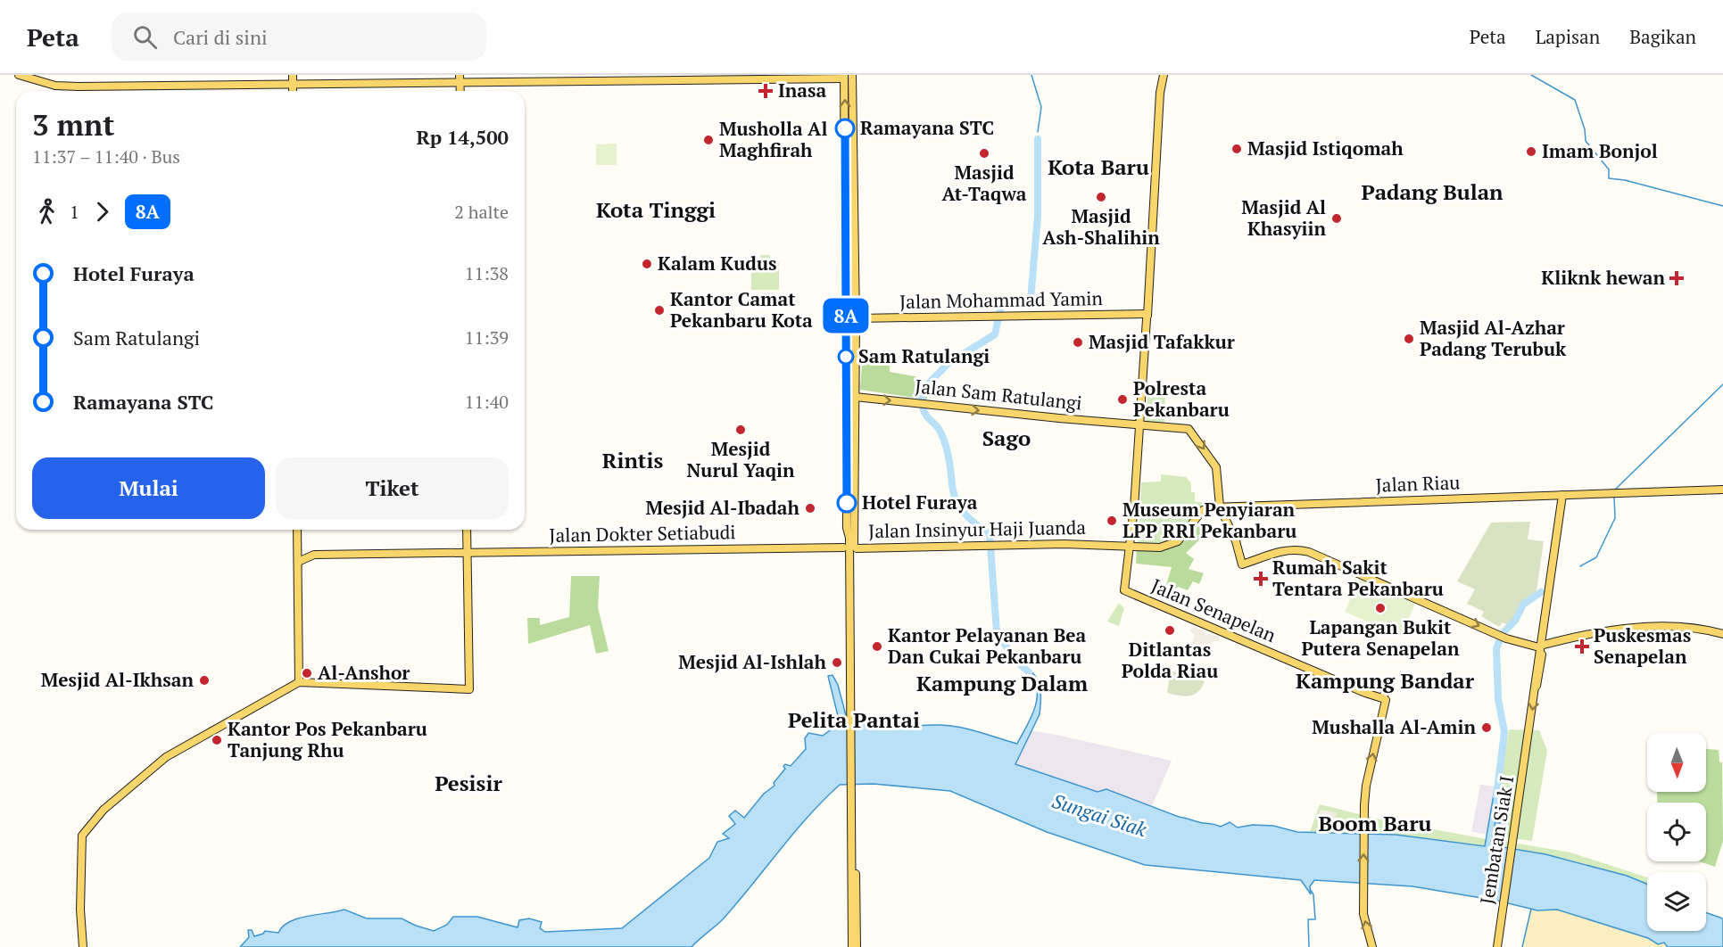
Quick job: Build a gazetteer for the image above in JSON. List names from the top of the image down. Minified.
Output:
{"streets":{"main road":["Jalan Mohammad Yamin","Jalan Sam Ratulangi","Jalan Riau","Jalan Insinyur Haji Juanda","Jalan Dokter Setiabudi","Jalan Senapelan","Jembatan Siak I"]},"crossings":[["Jalan Sam Ratulangi","Jalan Riau"],["Jalan Sam Ratulangi","Jembatan Siak I"],["Jalan Riau","Jalan Insinyur Haji Juanda"],["Jalan Riau","Jalan Senapelan"],["Jalan Riau","Jembatan Siak I"],["Jalan Insinyur Haji Juanda","Jalan Senapelan"]],"one_way":["Jalan Sam Ratulangi","Jembatan Siak I"],"districts":["Kota Baru","Padang Bulan","Kota Tinggi","Sago","Rintis","Kampung Bandar","Kampung Dalam","Pelita Pantai","Pesisir","Boom Baru"],"water":["Sungai Siak"],"places":{"health":["Inasa","Kliknk hewan","Rumah Sakit Tentara Pekanbaru","Puskesmas Senapelan"],"other":["Ramayana STC","Musholla Al Maghfirah","Masjid Istiqomah","Imam Bonjol","Masjid At-Taqwa","Masjid Ash-Shalihin","Masjid Al Khasyiin","Kalam Kudus","Kantor Camat Pekanbaru Kota","Masjid Al-Azhar Padang Terubuk","Masjid Tafakkur","Sam Ratulangi","Polresta Pekanbaru","Mesjid Nurul Yaqin","Hotel Furaya","Mesjid Al-Ibadah","Museum Penyiaran LPP RRI Pekanbaru","Lapangan Bukit Putera Senapelan","Ditlantas Polda Riau","Kantor Pelayanan Bea Dan Cukai Pekanbaru","Mesjid Al-Ishlah","Al-Anshor","Mesjid Al-Ikhsan","Mushalla Al-Amin","Kantor Pos Pekanbaru Tanjung Rhu"]},"lines":["bus line 8A"],"north":"bottom","page":{"header":"Peta","search":"Cari di sini","nav":["Peta","Lapisan","Bagikan"],"on_map":"8A","heading":["3 mnt","11:37 – 11:40 · Bus","Rp 14,500"],"legs":["1","8A","2 halte"],"list":[{"name":"Hotel Furaya","value":"11:38"},{"name":"Sam Ratulangi","value":"11:39"},{"name":"Ramayana STC","value":"11:40"}],"buttons":["Mulai","Tiket"]}}
